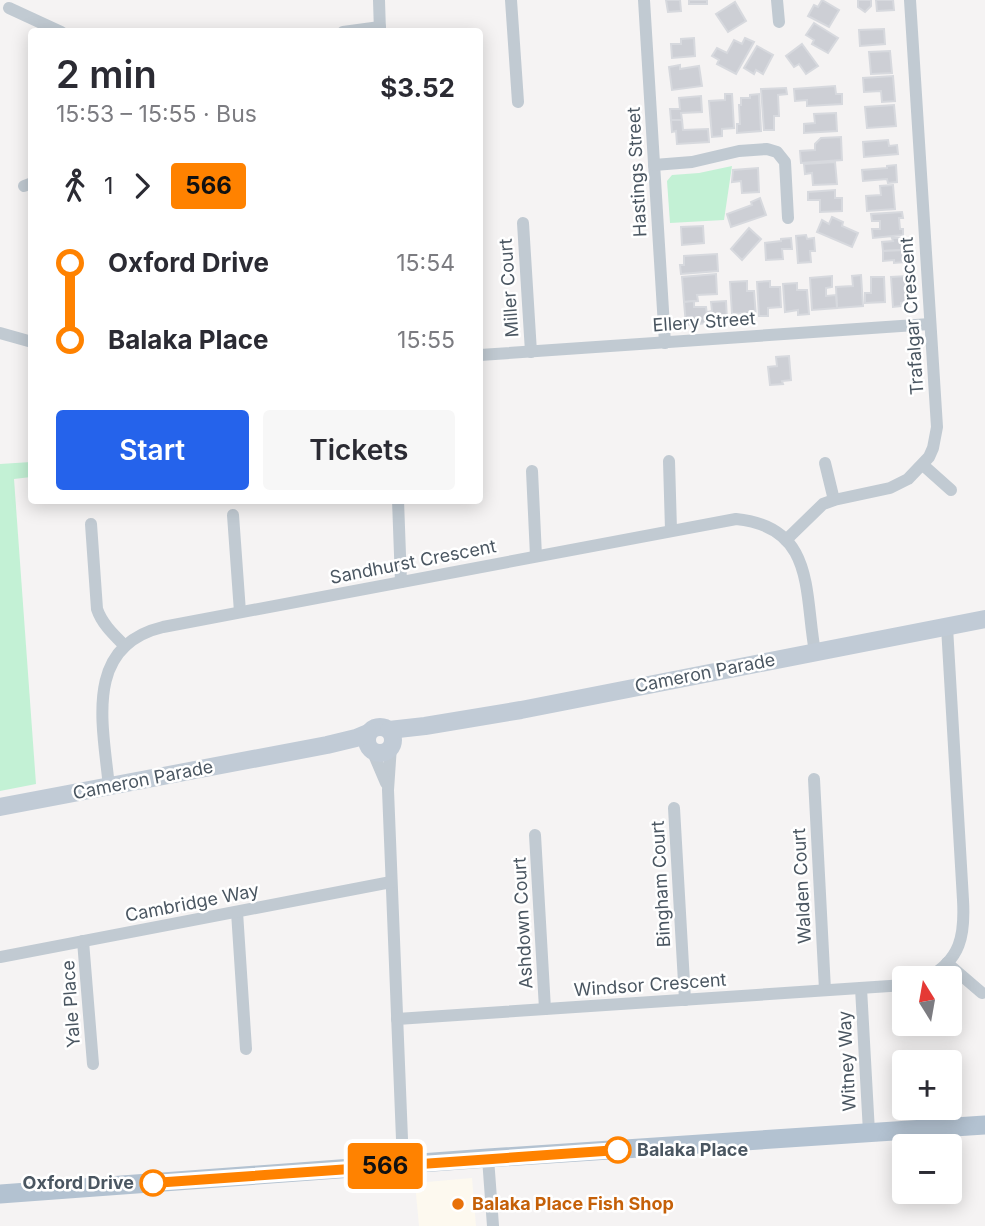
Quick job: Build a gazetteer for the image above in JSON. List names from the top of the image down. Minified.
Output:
{"streets":{"street":["Hastings Street","Miller Court","Trafalgar Crescent","Ellery Street","Sandhurst Crescent","Cameron Parade","Bingham Court","Walden Court","Cambridge Way","Ashdown Court","Windsor Crescent","Yale Place","Witney Way"]},"crossings":[["Hastings Street","Ellery Street"],["Miller Court","Ellery Street"],["Trafalgar Crescent","Ellery Street"],["Sandhurst Crescent","Cameron Parade"],["Bingham Court","Windsor Crescent"],["Walden Court","Windsor Crescent"],["Cambridge Way","Yale Place"],["Ashdown Court","Windsor Crescent"],["Windsor Crescent","Witney Way"]],"places":["Balaka Place","Oxford Drive","Balaka Place Fish Shop"],"lines":["bus line 566"],"north":"top","page":{"on_map":"566","heading":["2 min","15:53 – 15:55 · Bus","$3.52"],"legs":["1","566"],"list":[{"name":"Oxford Drive","value":"15:54"},{"name":"Balaka Place","value":"15:55"}],"buttons":["Start","Tickets"],"map_buttons":["+","−"]}}
